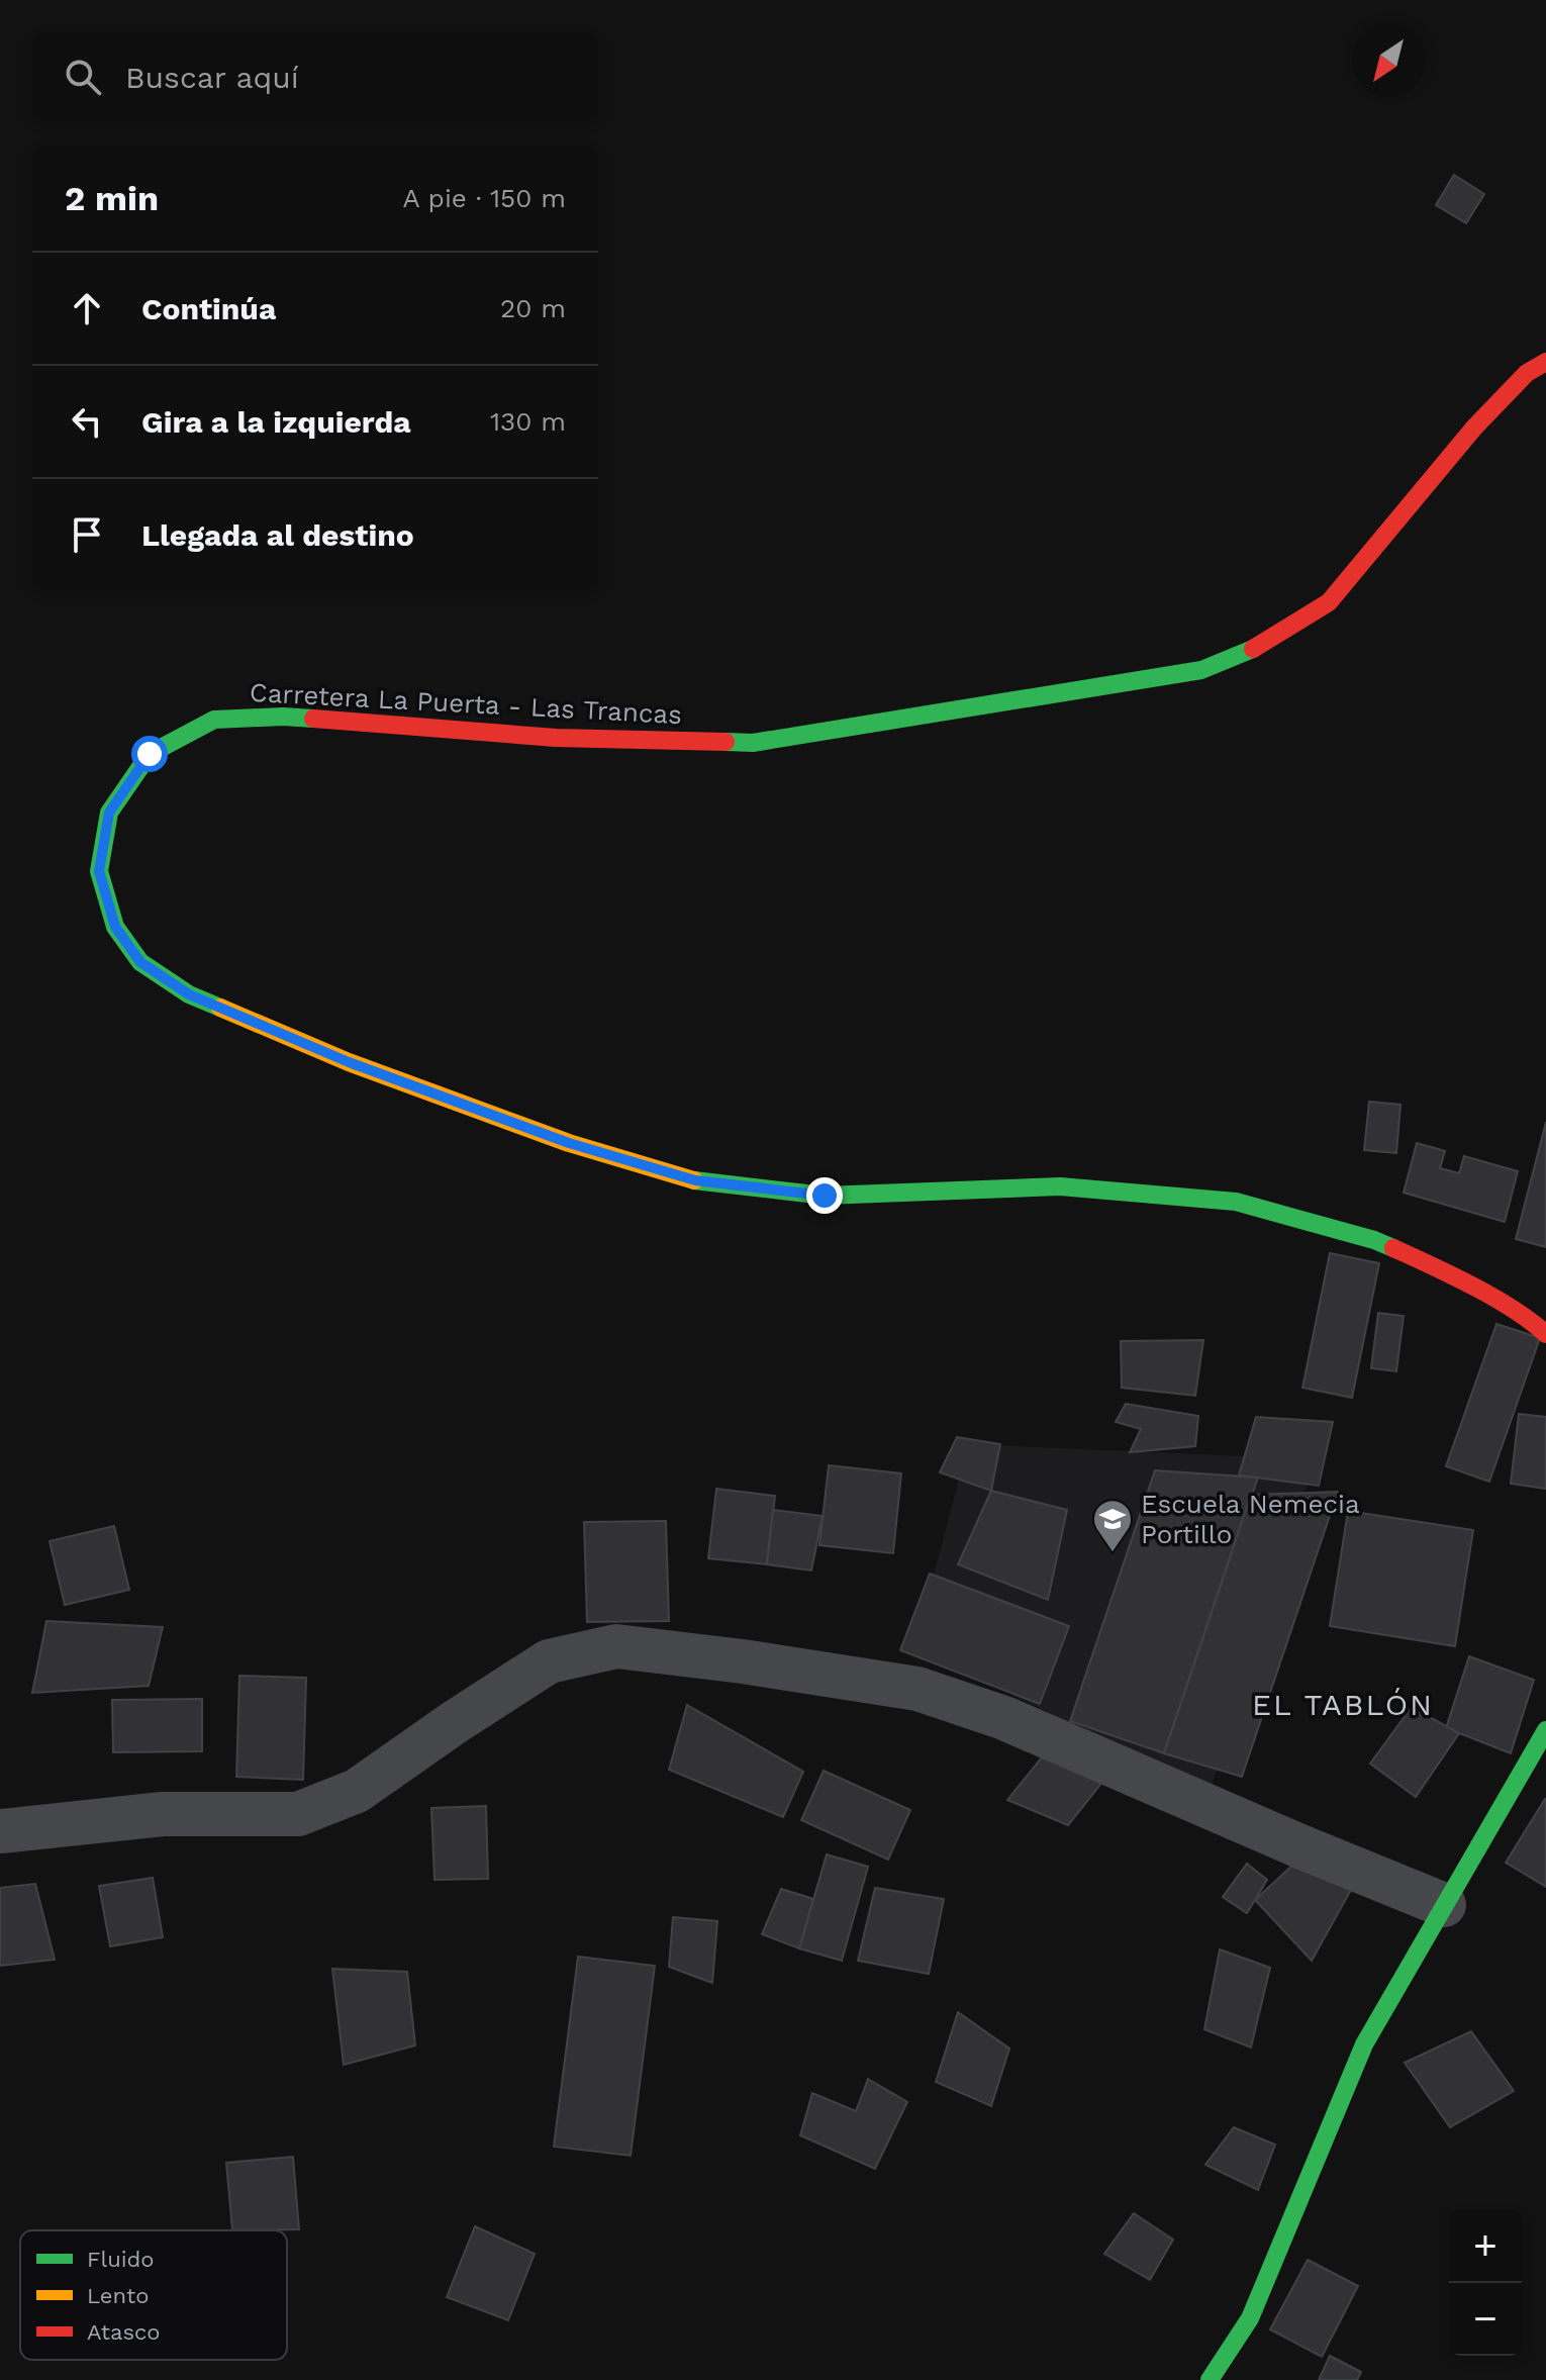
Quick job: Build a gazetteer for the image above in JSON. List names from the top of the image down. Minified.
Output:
{"streets":{"street":["Carretera La Puerta - Las Trancas"]},"districts":["EL TABLÓN"],"places":{"school or university":["Escuela Nemecia Portillo"]},"legend":["Fluido","Lento","Atasco"],"north":"bottom left","page":{"search":"Buscar aquí","heading":["2 min","A pie · 150 m"],"list":[["Continúa","20 m"],["Gira a la izquierda","130 m"],"Llegada al destino"],"map_buttons":["+","−"]}}
